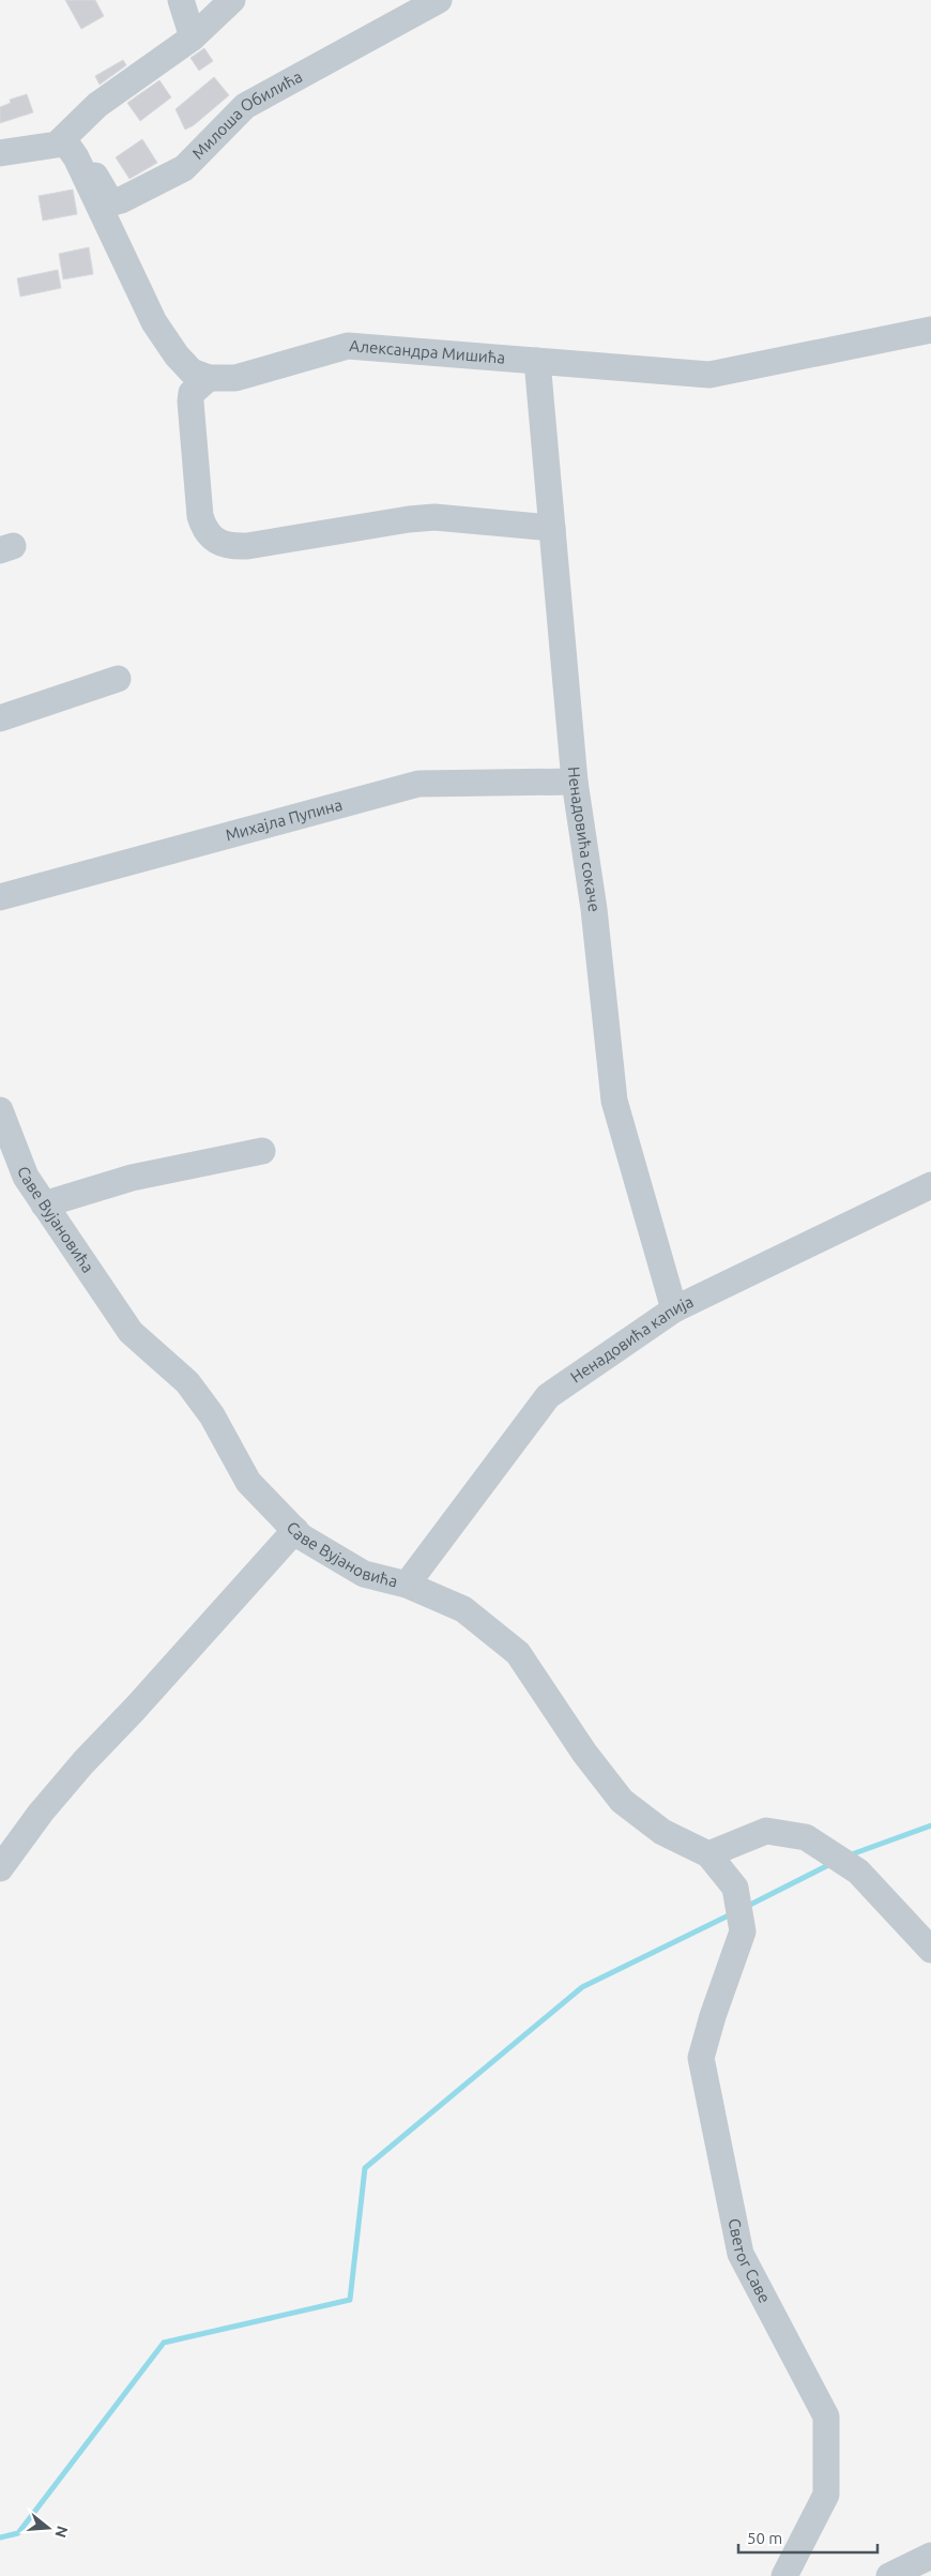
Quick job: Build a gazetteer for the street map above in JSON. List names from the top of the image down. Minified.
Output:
{"streets":{"street":["Милоша Обилића","Александра Мишића","Михајла Пупина","Ненадовића сокаче","Саве Вујановића","Ненадовића капија","Светог Саве"]},"crossings":[["Александра Мишића","Ненадовића сокаче"],["Михајла Пупина","Ненадовића сокаче"],["Ненадовића сокаче","Ненадовића капија"],["Саве Вујановића","Ненадовића капија"],["Саве Вујановића","Светог Саве"]],"scale_bar":"50 m","north":"right"}
